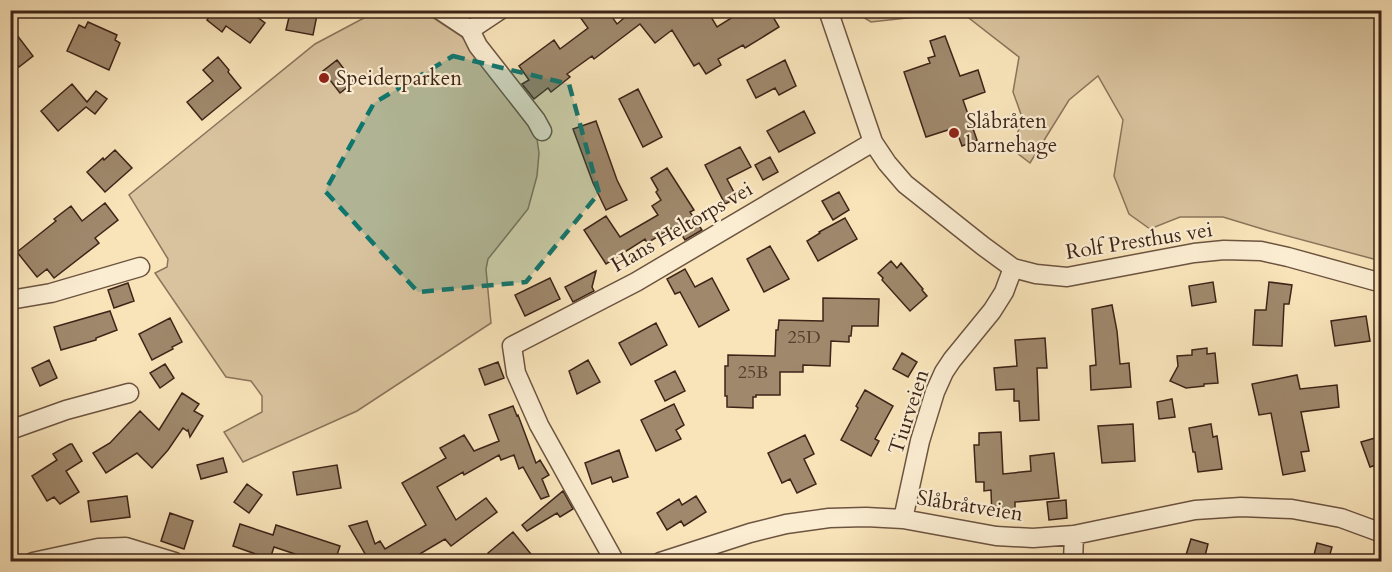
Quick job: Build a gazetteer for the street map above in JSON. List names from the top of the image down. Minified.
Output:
{"streets":{"street":["Hans Heltorps vei","Rolf Presthus vei","Tiurveien","Slåbråtveien"]},"crossings":[["Hans Heltorps vei","Rolf Presthus vei"],["Rolf Presthus vei","Tiurveien"],["Tiurveien","Slåbråtveien"]],"places":["Speiderparken","Slåbråten barnehage"],"house_numbers":["25D","25B"]}
